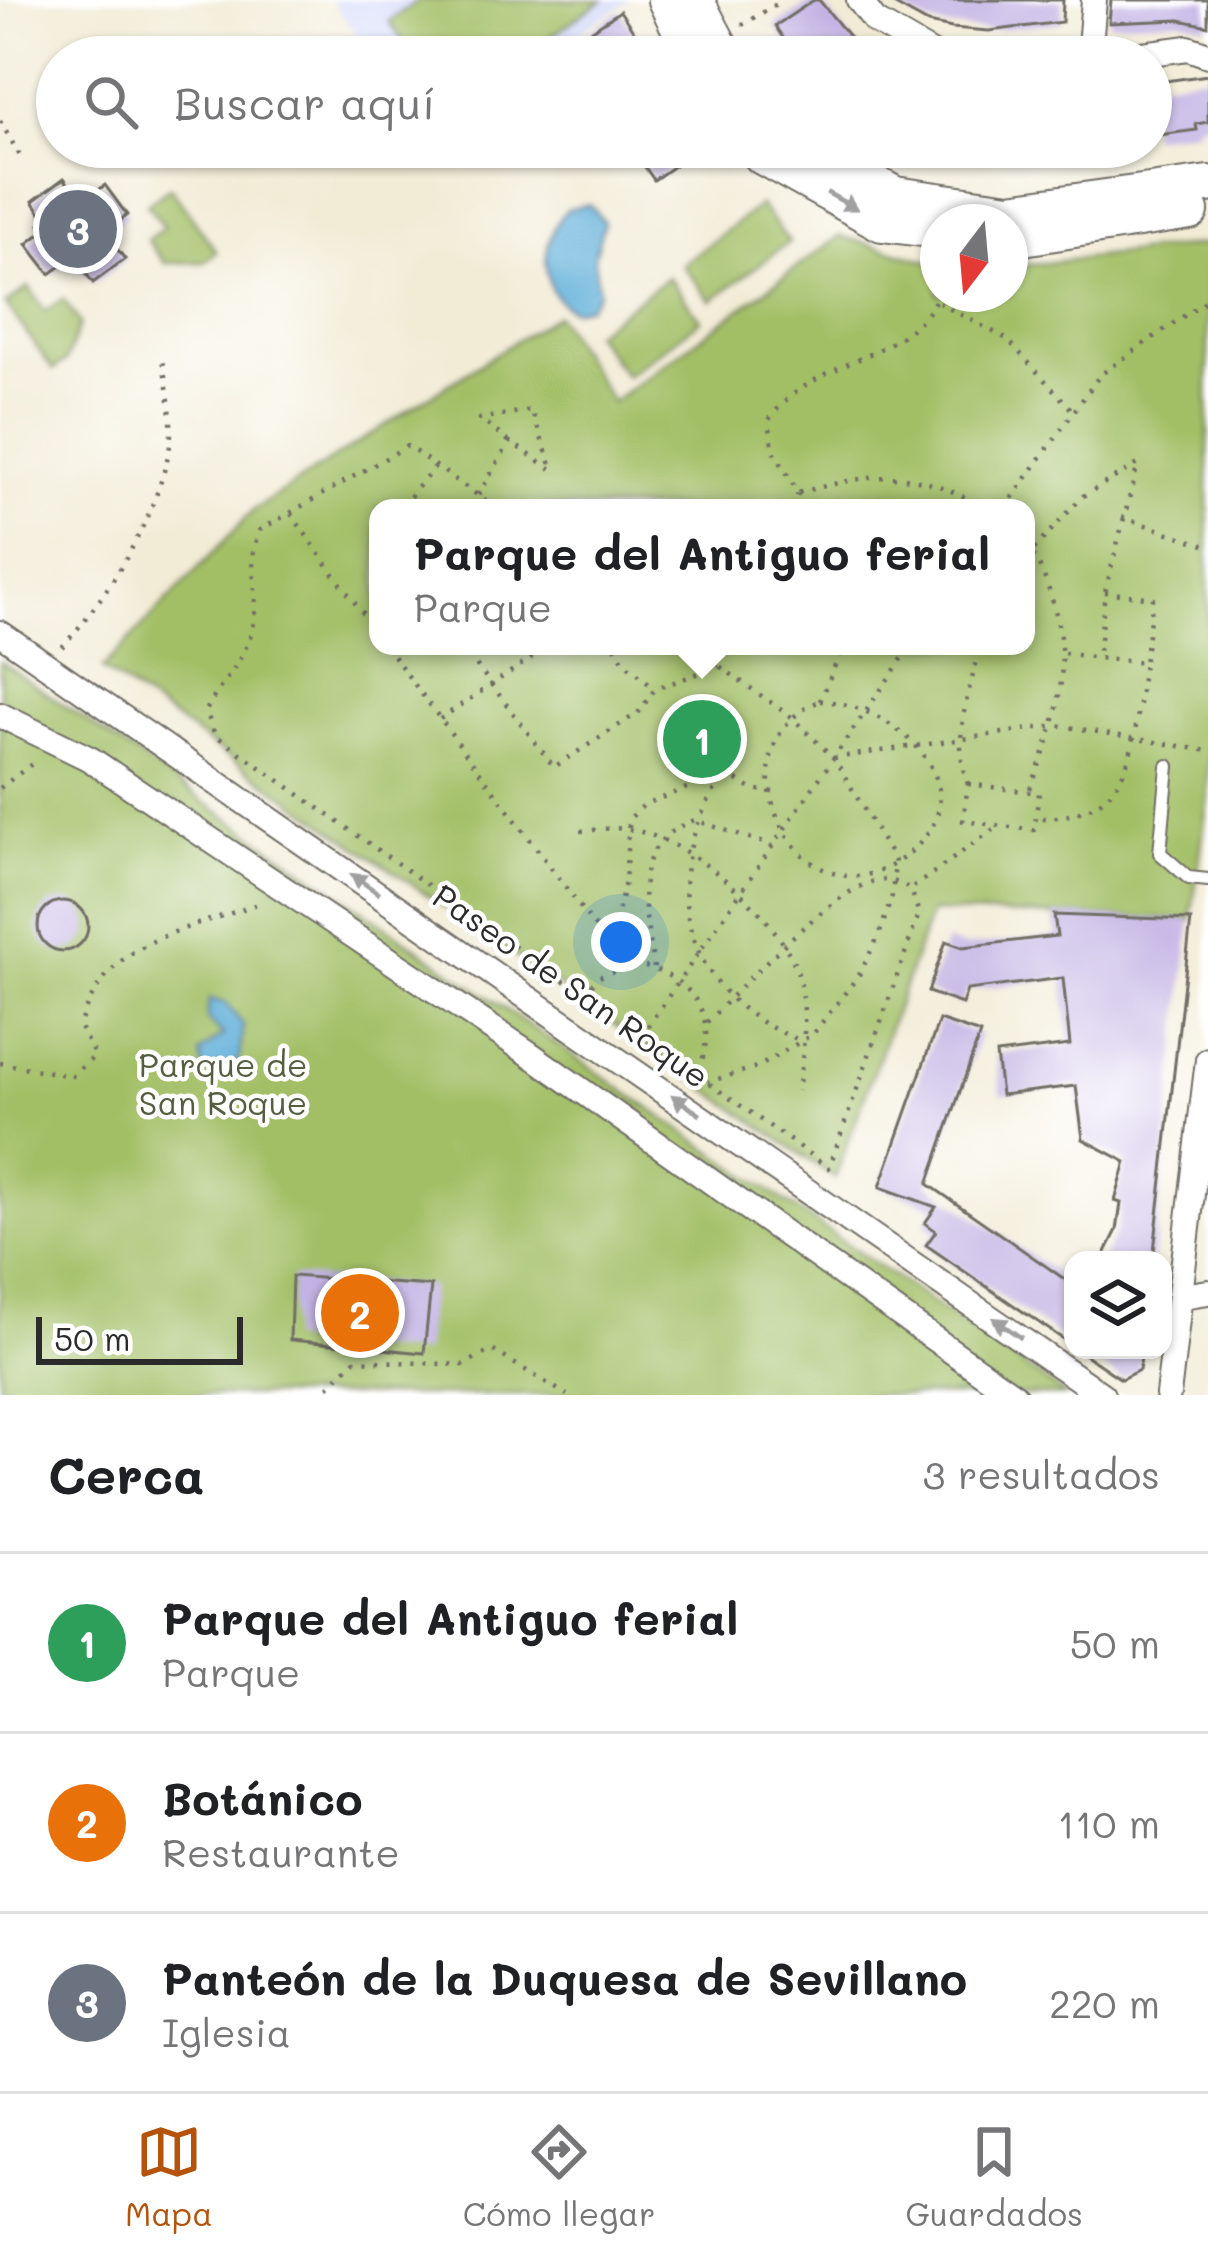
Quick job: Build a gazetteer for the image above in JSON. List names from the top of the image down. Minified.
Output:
{"streets":{"street":["Paseo de San Roque"]},"parks":["Parque de San Roque"],"scale_bar":"50 m","north":"bottom","page":{"search":"Buscar aquí","pins":["3","1","2"],"popup":["Parque del Antiguo ferial","Parque"],"scale":"50 m","heading":["Cerca","3 resultados"],"list":[{"mark":"1","name":"Parque del Antiguo ferial","note":"Parque","value":"50 m"},{"mark":"2","name":"Botánico","note":"Restaurante","value":"110 m"},{"mark":"3","name":"Panteón de la Duquesa de Sevillano","note":"Iglesia","value":"220 m"}],"nav":["Mapa","Cómo llegar","Guardados"]}}
